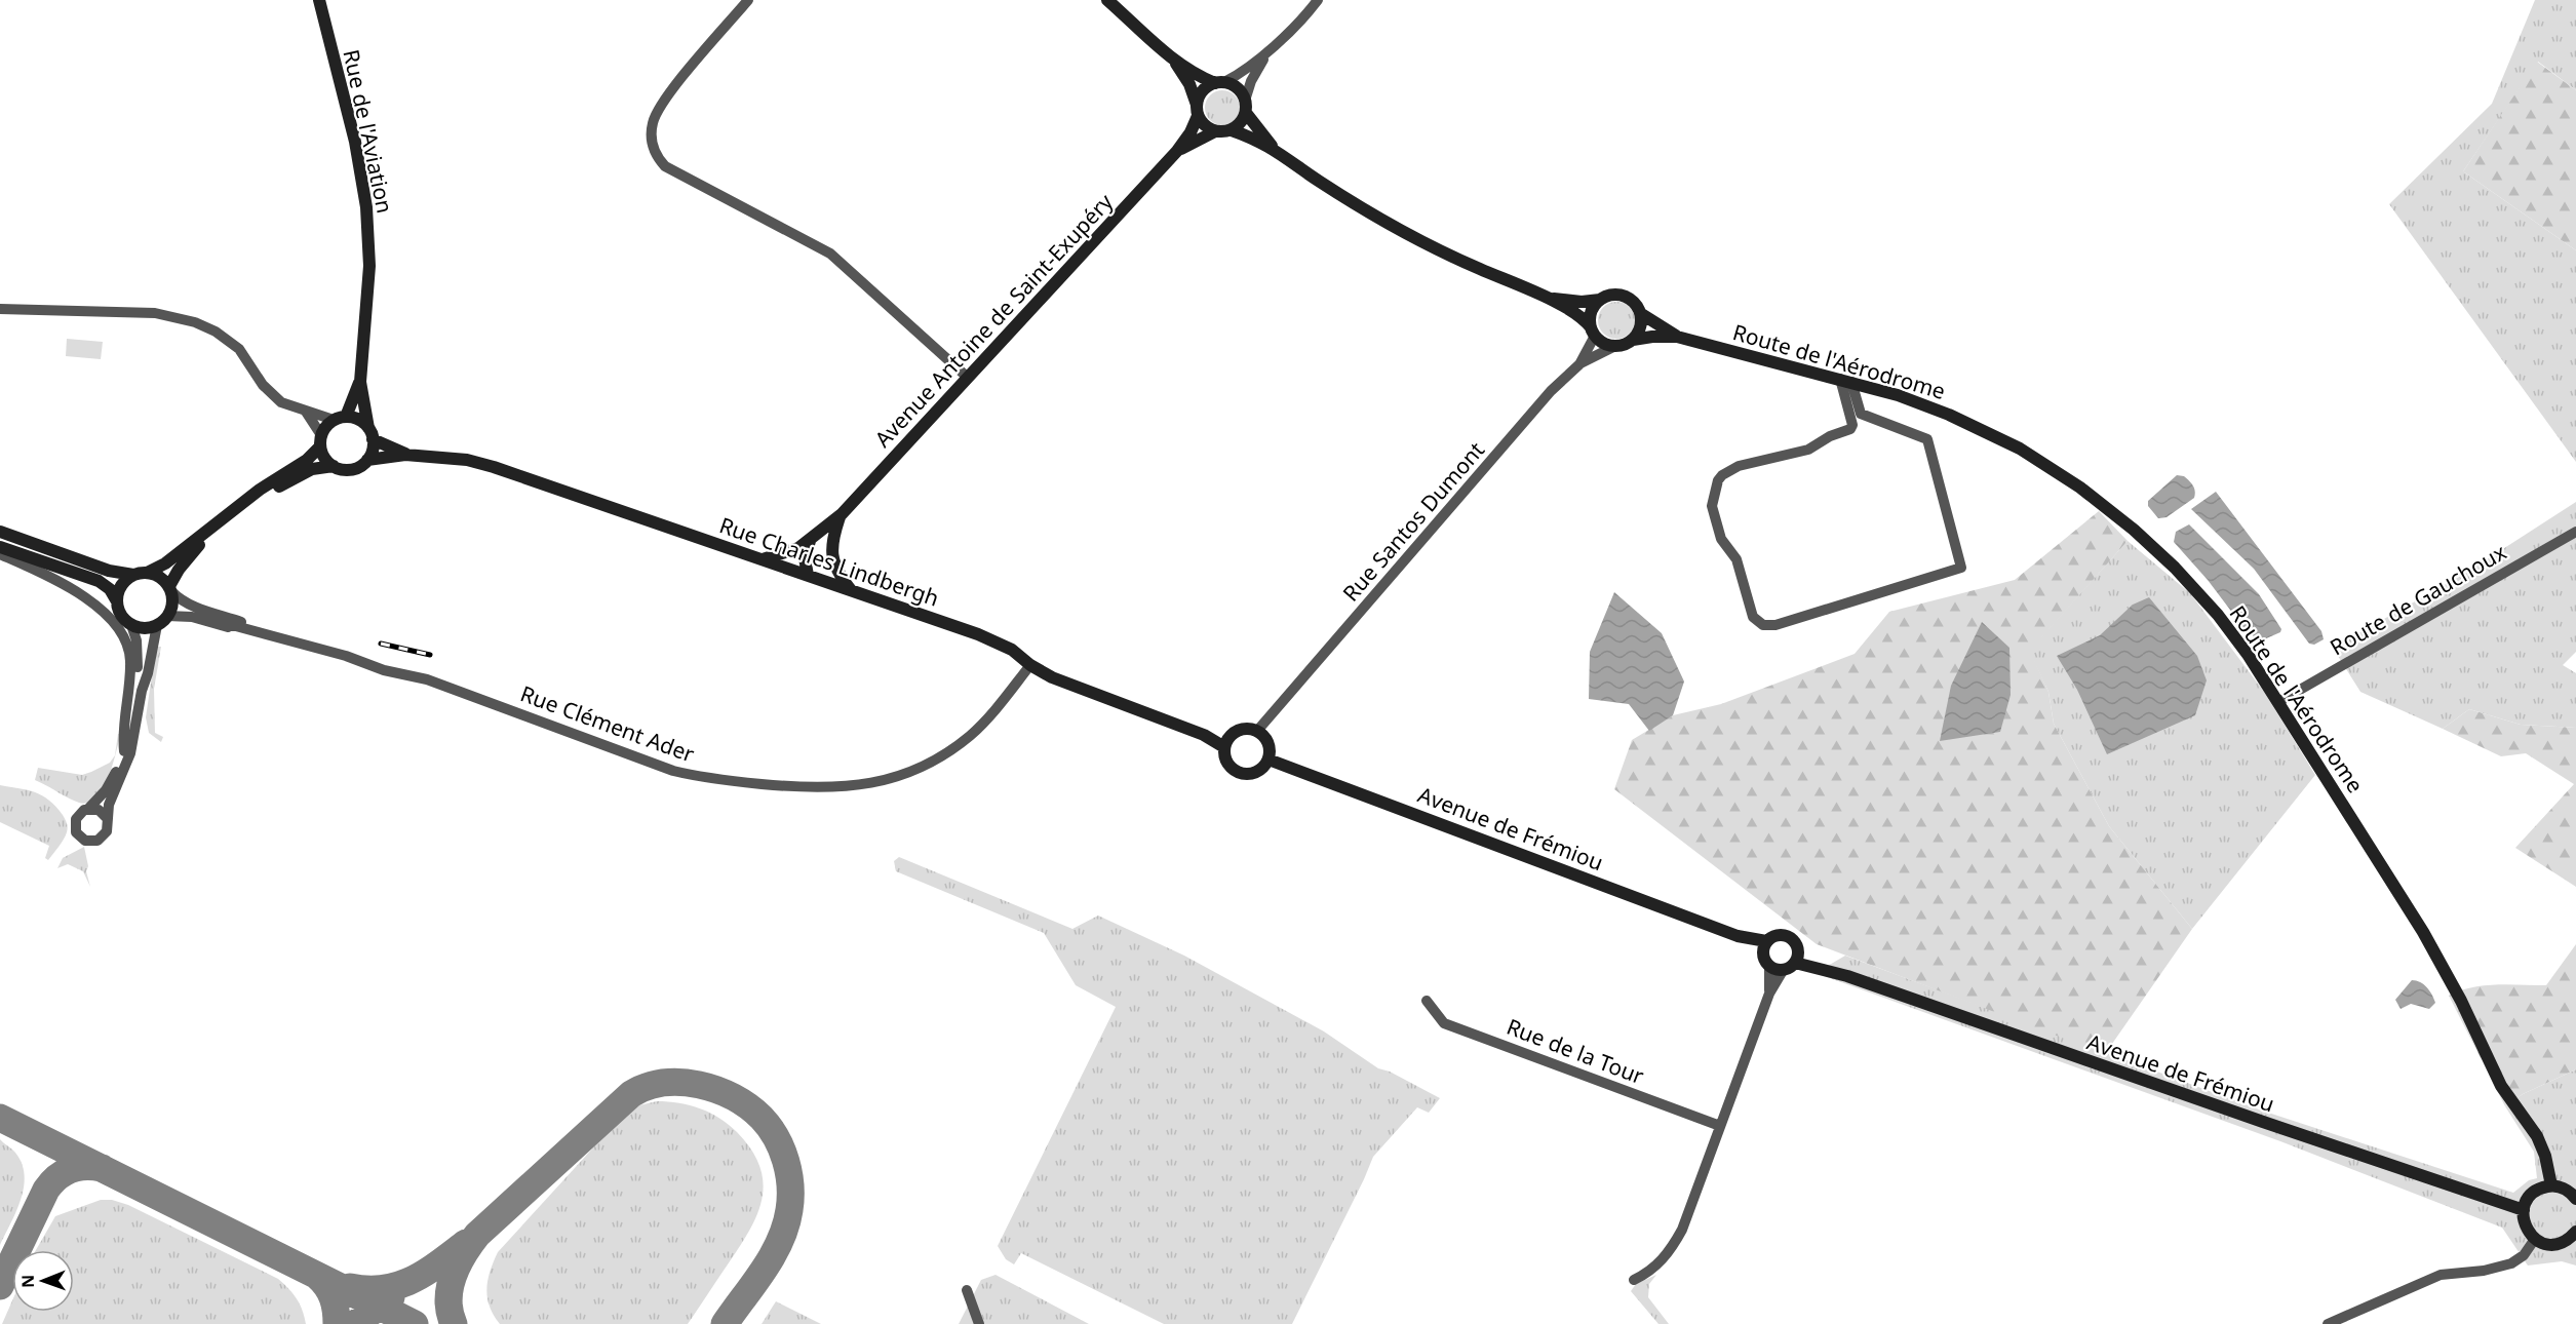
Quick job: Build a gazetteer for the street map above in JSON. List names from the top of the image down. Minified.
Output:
{"streets":{"street":["Rue de l'Aviation","Avenue Antoine de Saint-Exupéry","Route de l'Aérodrome","Rue Santos Dumont","Rue Charles Lindbergh","Route de Gauchoux","Rue Clément Ader","Avenue de Frémiou","Rue de la Tour"]},"crossings":[["Rue de l'Aviation","Rue Charles Lindbergh"],["Avenue Antoine de Saint-Exupéry","Rue Charles Lindbergh"],["Route de l'Aérodrome","Rue Santos Dumont"],["Route de l'Aérodrome","Route de Gauchoux"],["Rue Santos Dumont","Rue Charles Lindbergh"],["Rue Santos Dumont","Avenue de Frémiou"],["Rue Charles Lindbergh","Rue Clément Ader"],["Rue Charles Lindbergh","Avenue de Frémiou"]],"north":"left"}
